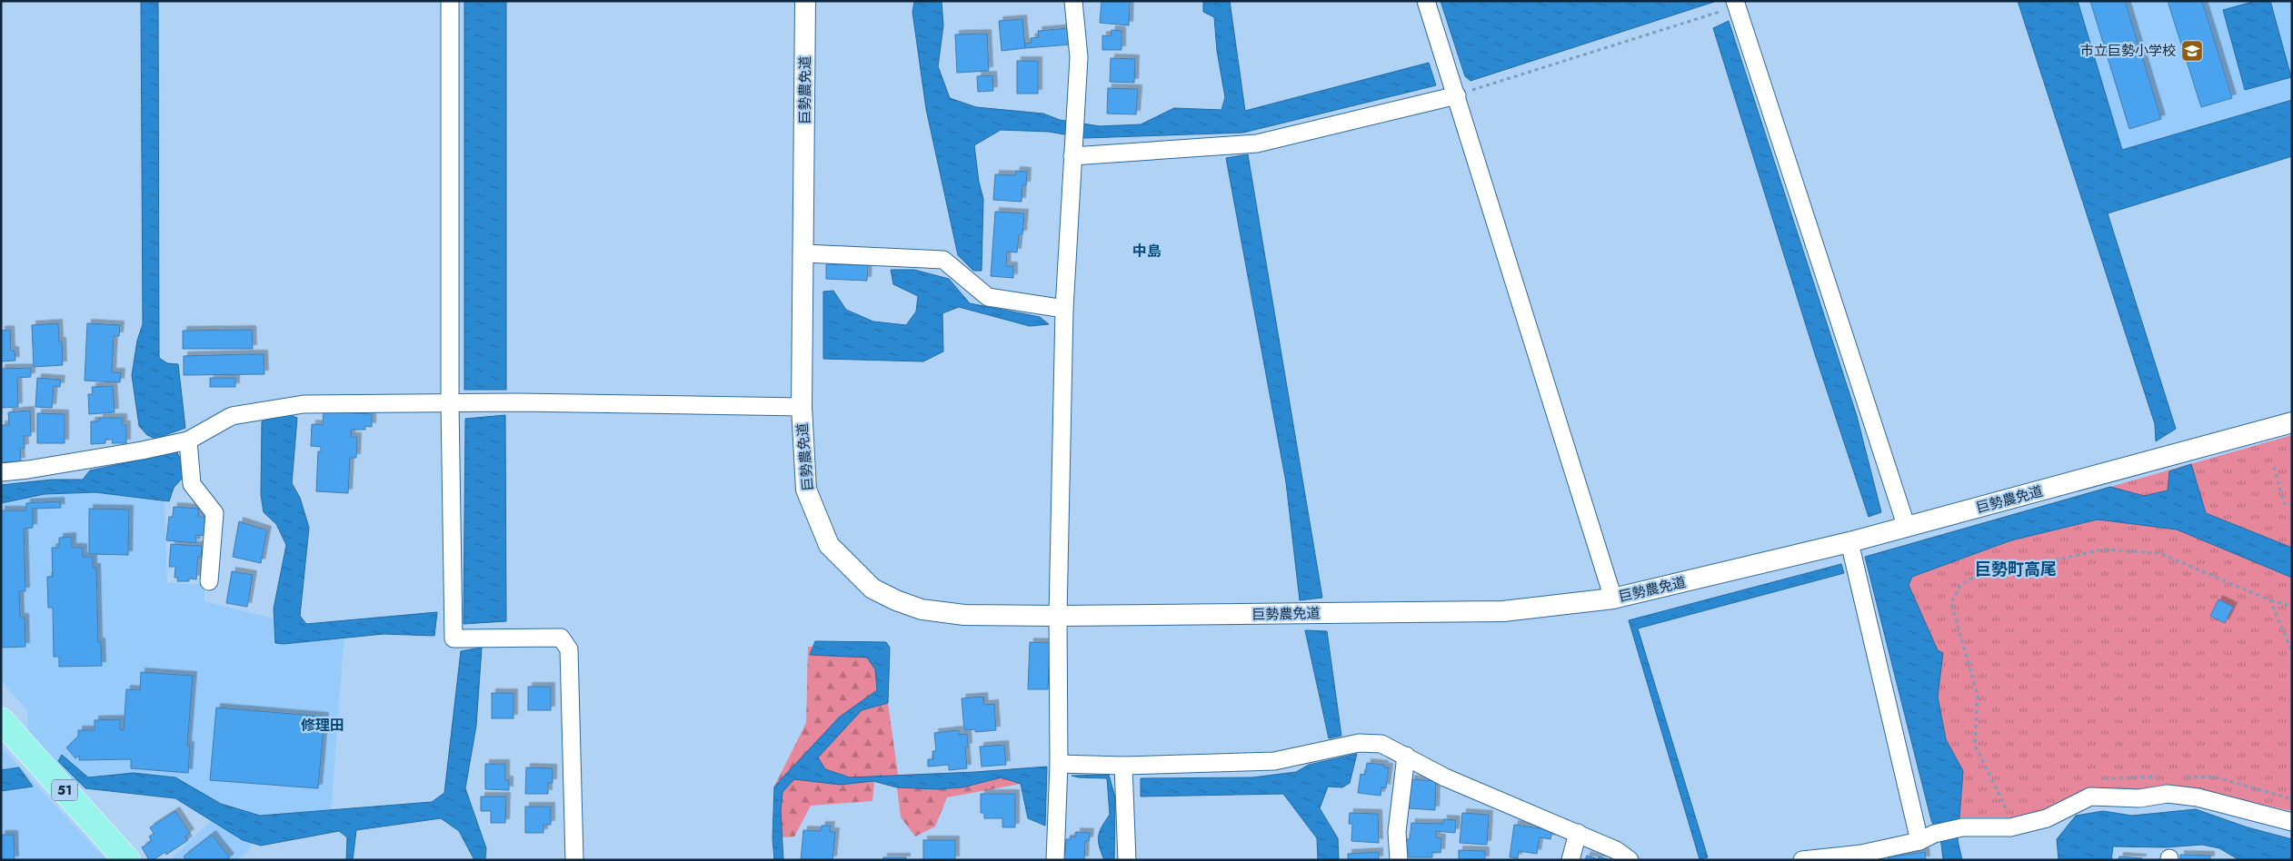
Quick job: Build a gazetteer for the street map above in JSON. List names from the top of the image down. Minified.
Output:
{"streets":{"main road":["51"],"street":["巨勢農免道"]},"districts":["中島","巨勢町高尾","修理田"],"places":{"school or university":["市立巨勢小学校"]}}
